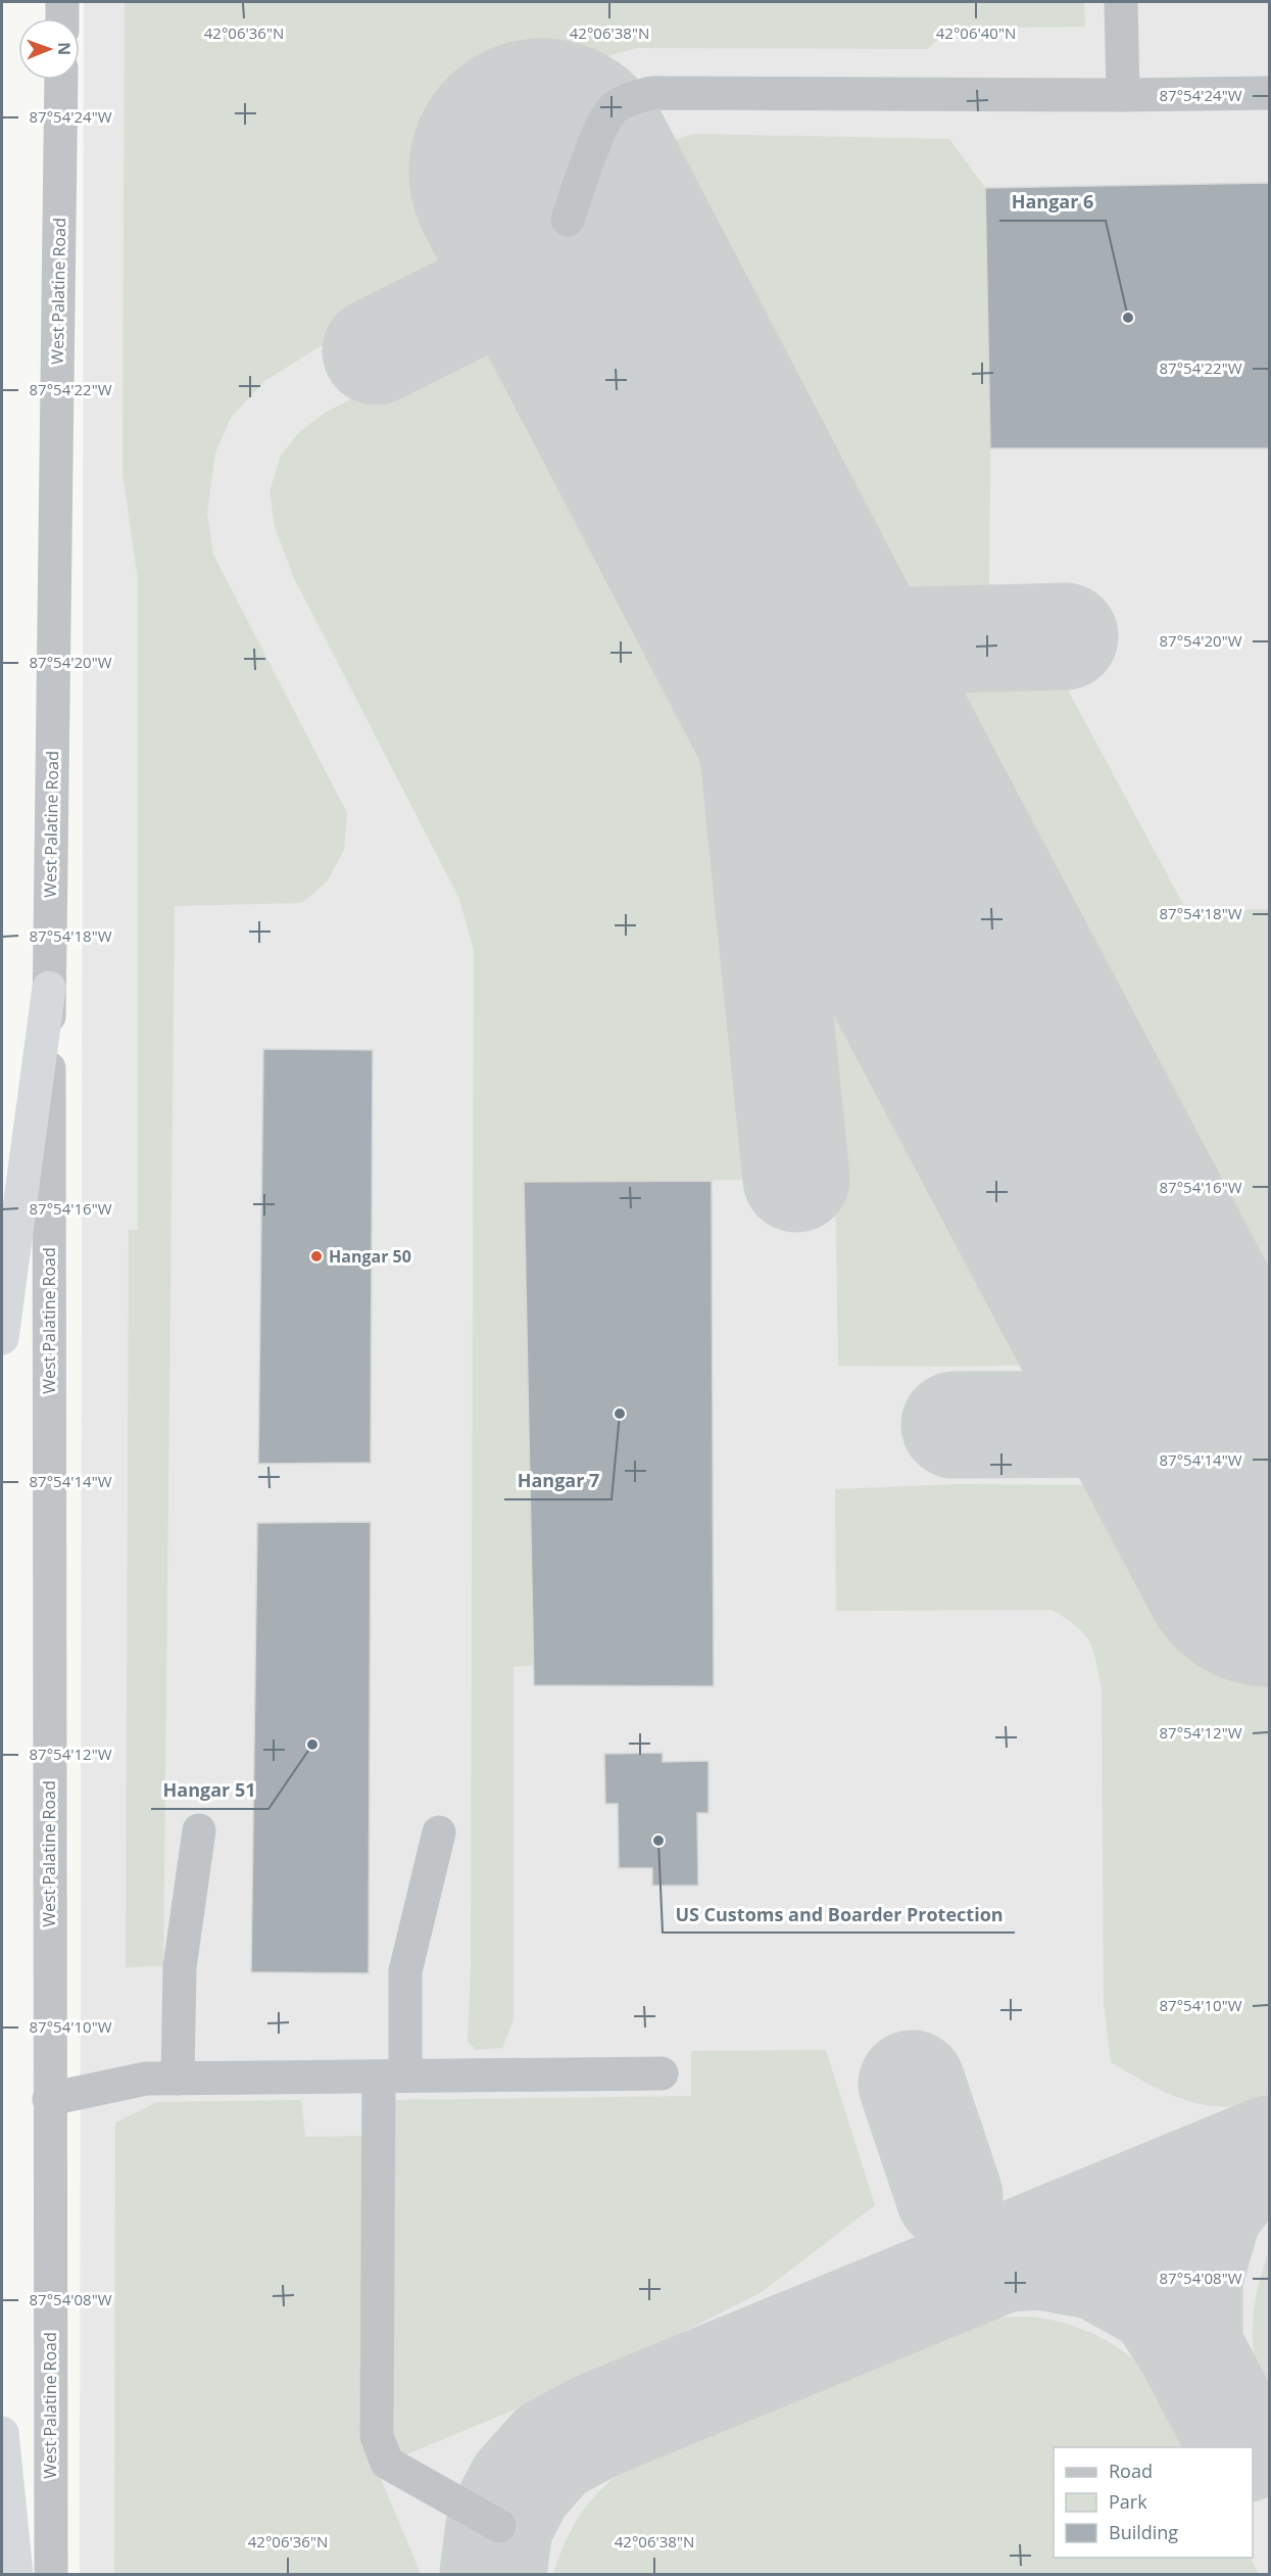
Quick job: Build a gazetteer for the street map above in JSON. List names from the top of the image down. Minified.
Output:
{"streets":{"street":["West Palatine Road"]},"places":["Hangar 6","Hangar 50","Hangar 7","Hangar 51","US Customs and Boarder Protection"],"legend":["Road","Park","Building"],"north":"right","coordinates":["42°06'36\"N","42°06'38\"N","42°06'40\"N","87°54'24\"W","87°54'22\"W","87°54'20\"W","87°54'18\"W","87°54'16\"W","87°54'14\"W","87°54'12\"W","87°54'10\"W","87°54'08\"W"]}
